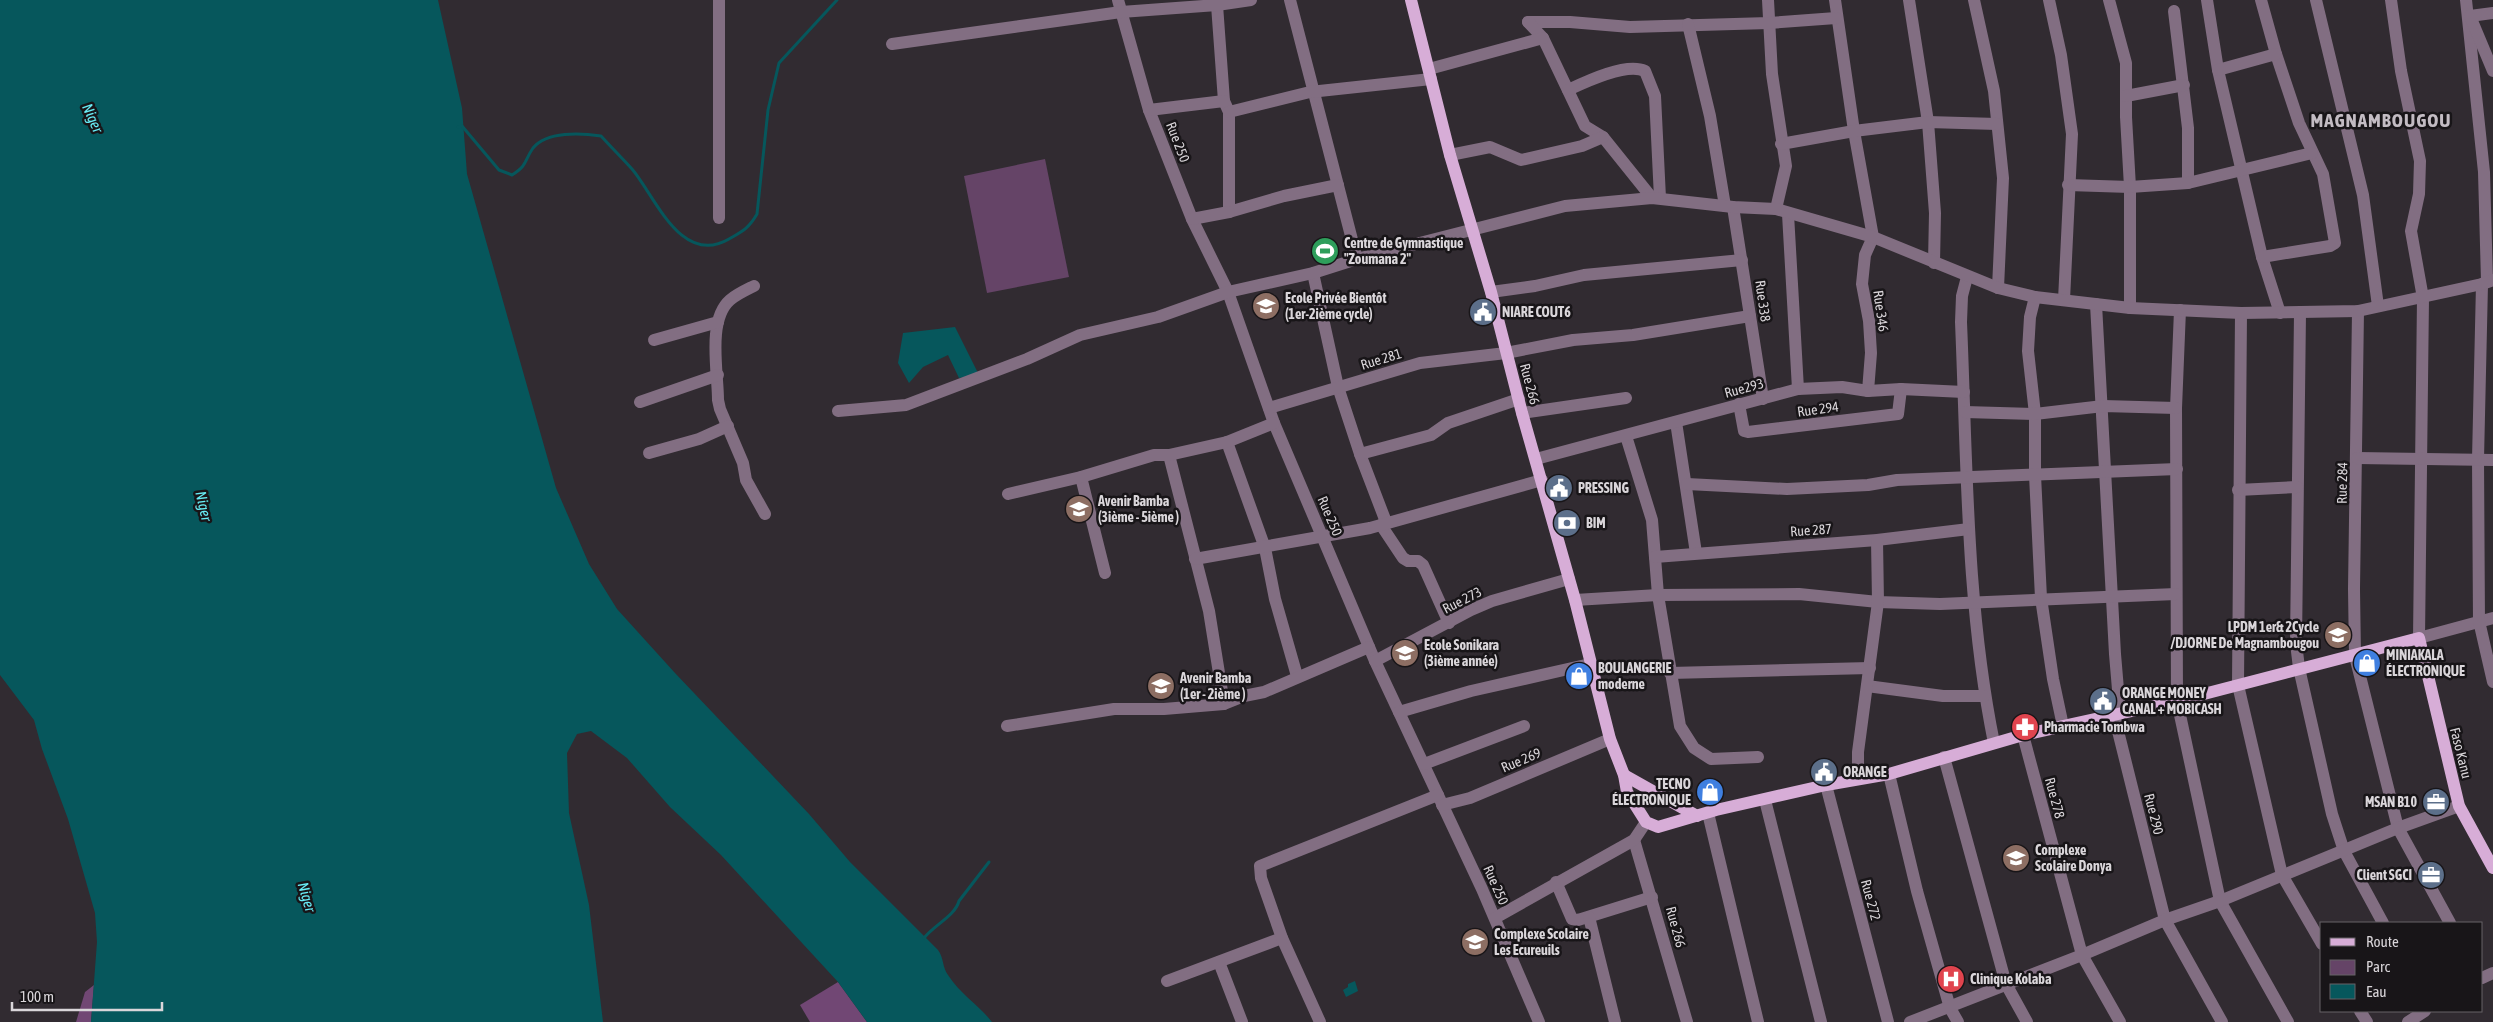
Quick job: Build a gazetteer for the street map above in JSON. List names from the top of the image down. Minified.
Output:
{"streets":{"main road":["Rue 266","Faso Kanu"],"street":["Rue 250","Rue 338","Rue 346","Rue 281","Rue293","Rue 294","Rue 284","Rue 287","Rue 273","Rue 269","Rue 278","Rue 290","Rue 272"]},"crossings":[["Rue 250","Rue 281"],["Rue 250","Rue 273"],["Rue 250","Rue 269"],["Rue 338","Rue 281"],["Rue 338","Rue293"],["Rue 346","Rue293"],["Rue 281","Rue 266"],["Rue 266","Rue293"],["Rue 266","Rue 273"],["Rue 266","Rue 269"],["Rue293","Rue 294"]],"districts":["MAGNAMBOUGOU"],"water":["Niger"],"places":{"sports":["Centre de Gymnastique \"Zoumana 2\""],"school or university":["Ecole Privée Bientôt (1er-2ième cycle)","Avenir Bamba (3ième - 5ième )","LPDM 1er& 2Cycle /DJORNE De Magnambougou","Ecole Sonikara (3ième année)","Avenir Bamba (1er - 2ième )","Complexe Scolaire Donya","Complexe Scolaire Les Ecureuils"],"public building":["NIARE COUT6","PRESSING","ORANGE MONEY CANAL + MOBICASH","ORANGE"],"bank":["BIM"],"shop":["MINIAKALA ÉLECTRONIQUE","BOULANGERIE moderne","TECNO ÉLECTRONIQUE"],"pharmacy":["Pharmacie Tombwa"],"office":["MSAN B10","Client SGCI"],"hospital":["Clinique Kolaba"]},"legend":["Route","Parc","Eau"],"scale_bar":"100 m"}
